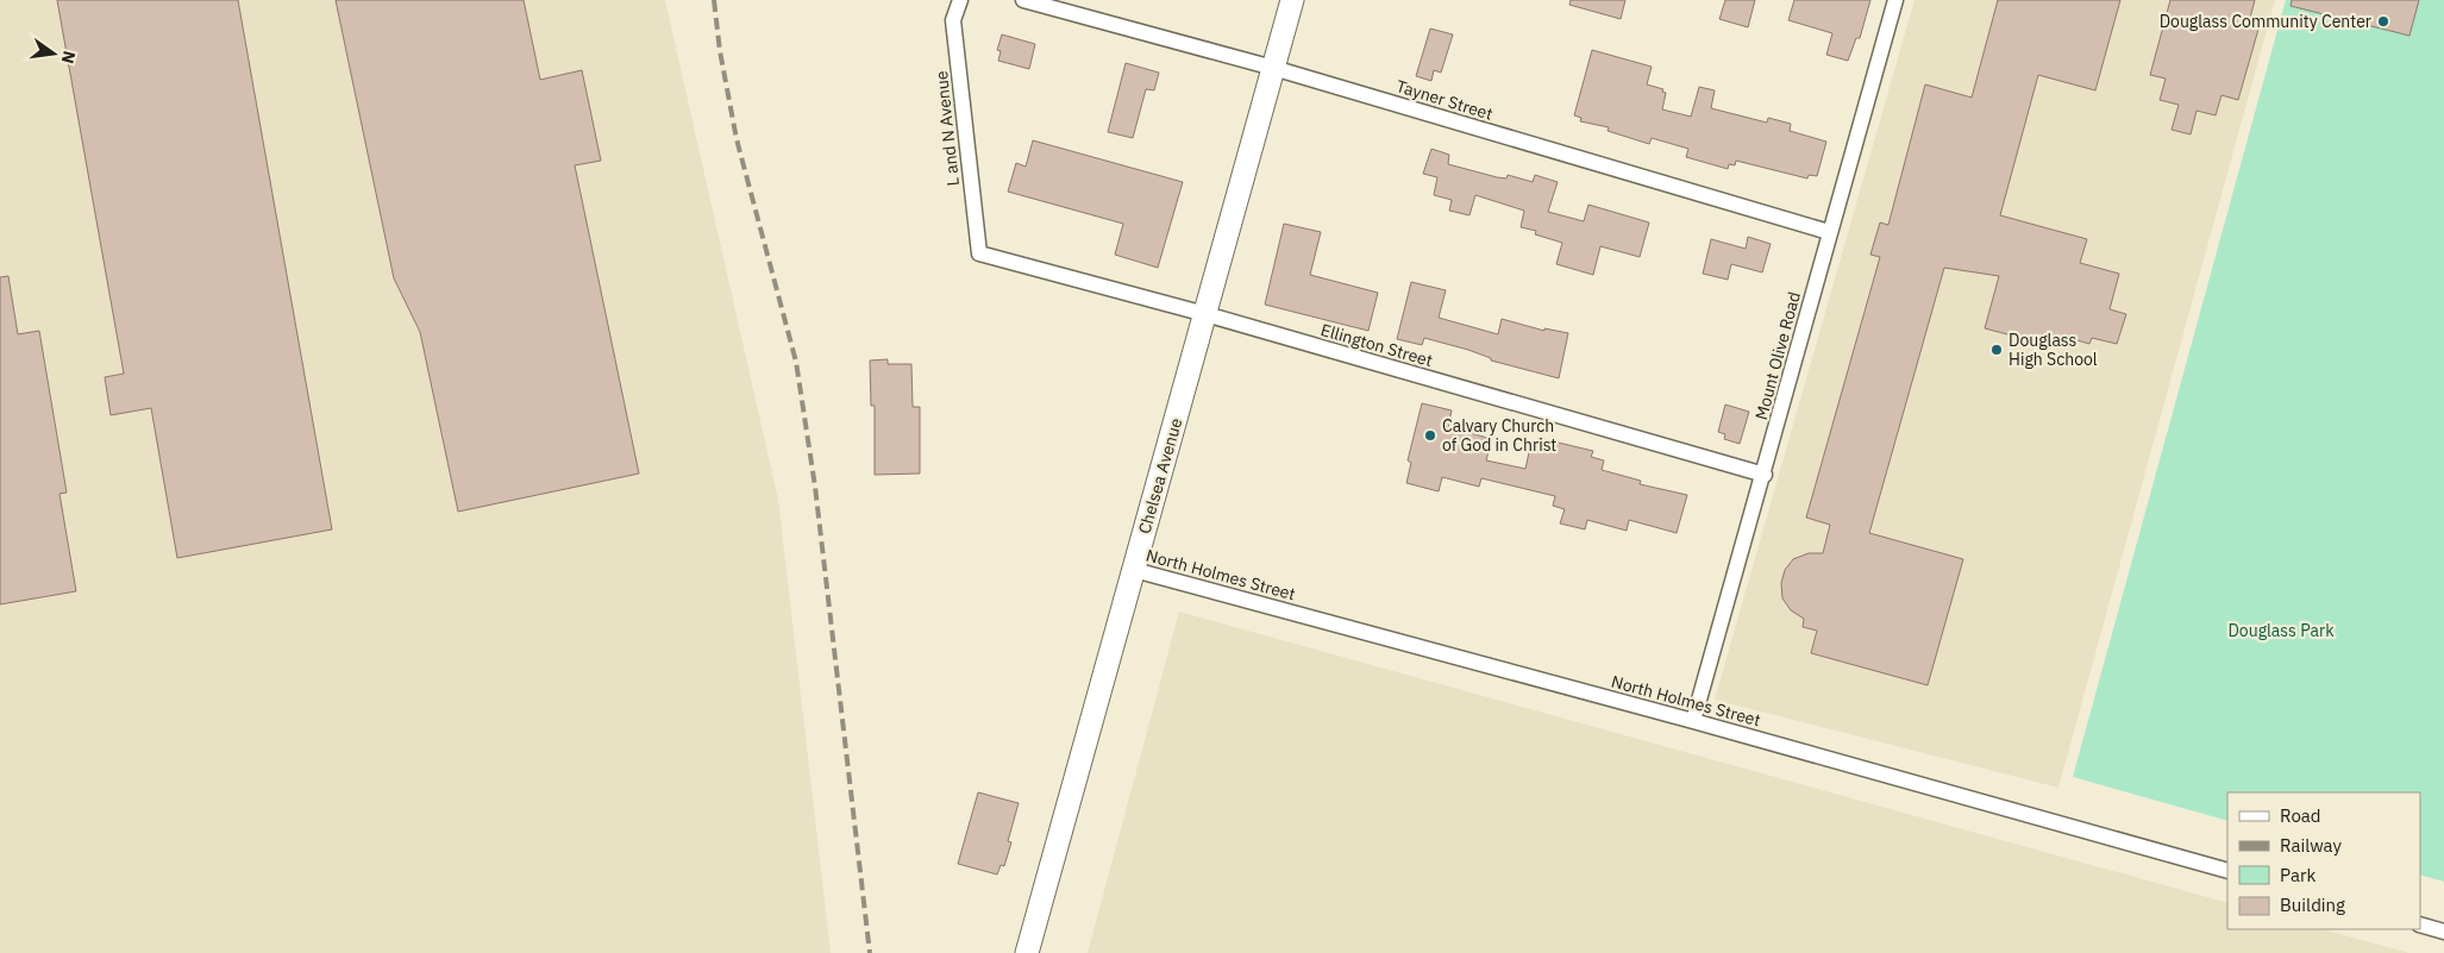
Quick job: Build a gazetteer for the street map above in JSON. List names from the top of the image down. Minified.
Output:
{"streets":{"main road":["Chelsea Avenue"],"street":["Tayner Street","L and N Avenue","Ellington Street","Mount Olive Road","North Holmes Street"]},"crossings":[["Tayner Street","Mount Olive Road"],["Tayner Street","Chelsea Avenue"],["L and N Avenue","Ellington Street"],["Ellington Street","Mount Olive Road"],["Ellington Street","Chelsea Avenue"],["Mount Olive Road","North Holmes Street"],["Chelsea Avenue","North Holmes Street"]],"parks":["Douglass Park"],"places":["Douglass Community Center","Douglass High School","Calvary Church of God in Christ"],"legend":["Road","Railway","Park","Building"],"north":"right"}
